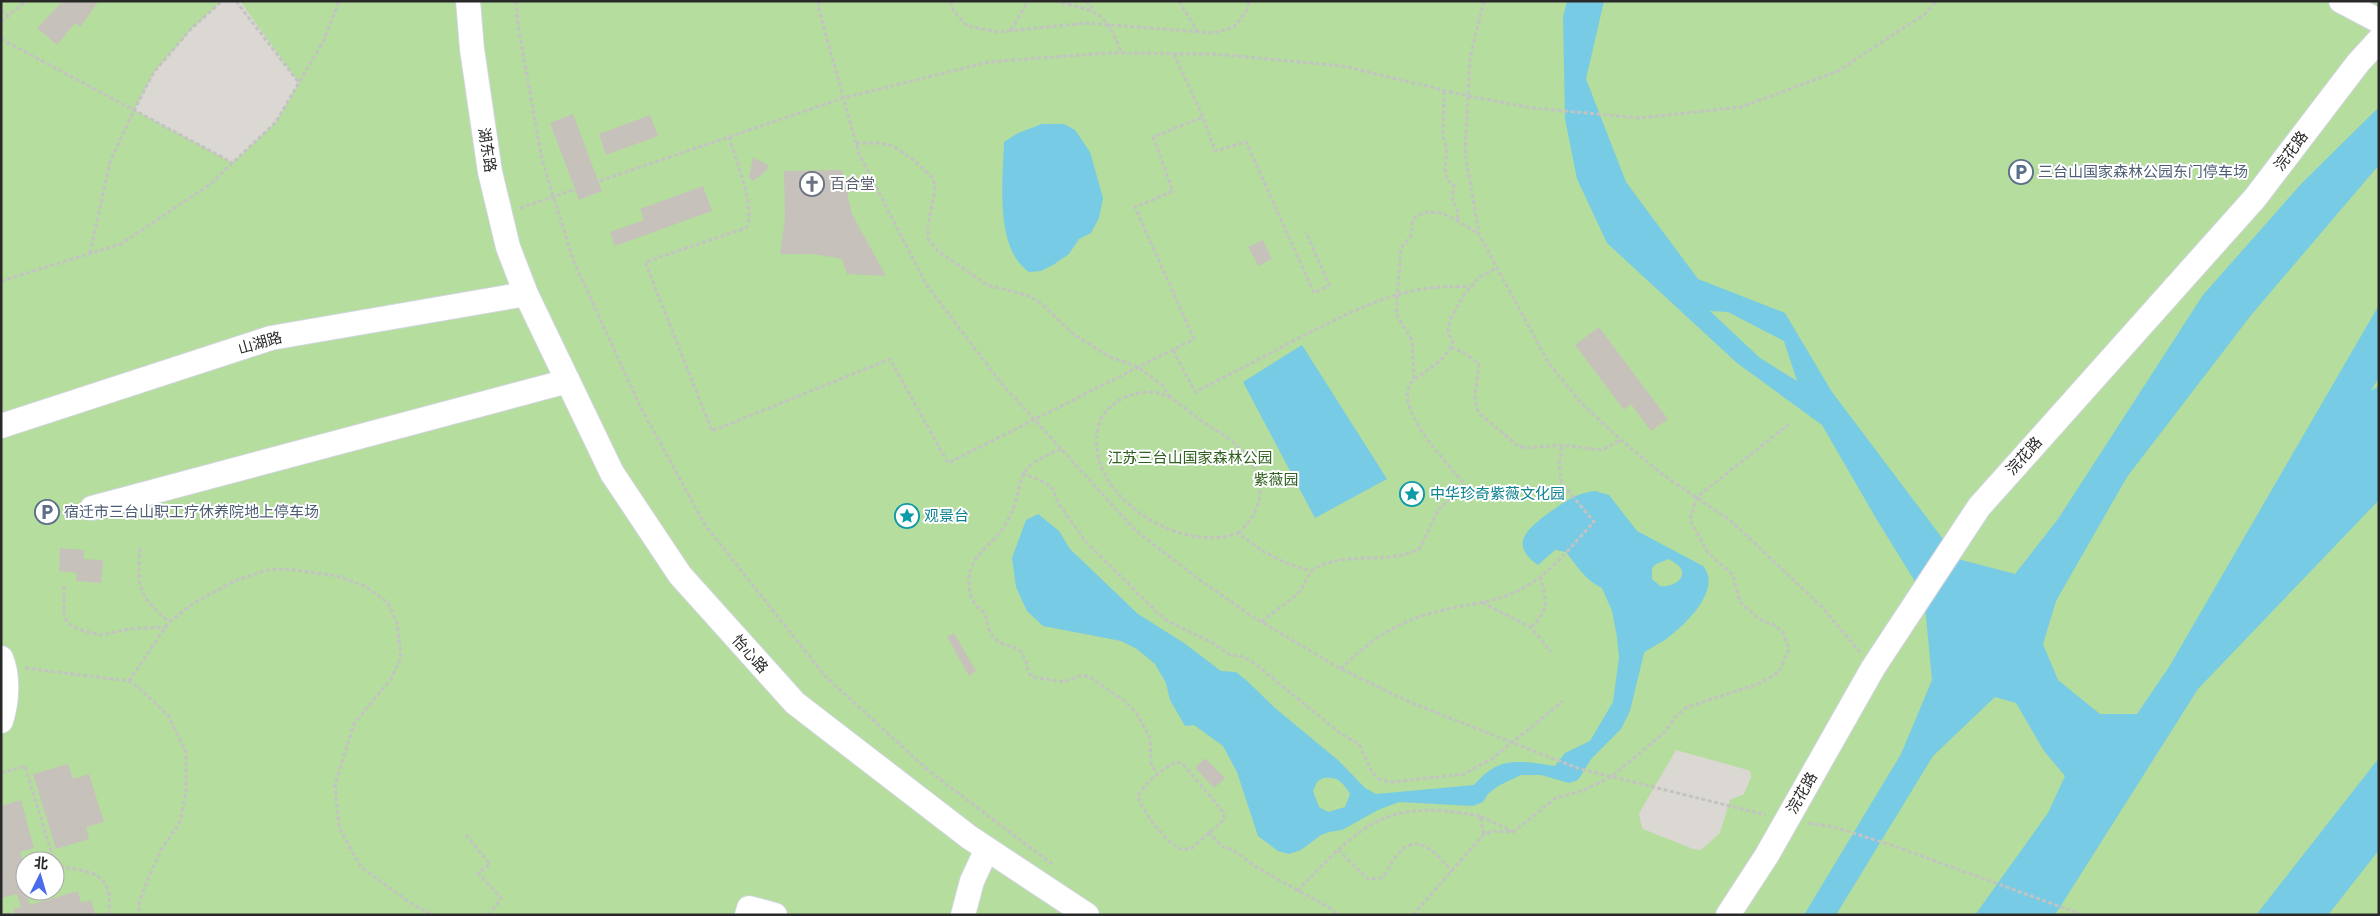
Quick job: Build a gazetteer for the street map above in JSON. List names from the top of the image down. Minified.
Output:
{"streets":{"street":["湖东路","浣花路","山湖路","怡心路"]},"crossings":[["湖东路","山湖路"],["湖东路","怡心路"],["山湖路","怡心路"]],"parks":["江苏三台山国家森林公园","紫薇园"],"places":{"parking":["三台山国家森林公园东门停车场","宿迁市三台山职工疗休养院地上停车场"],"church":["百合堂"],"place":["中华珍奇紫薇文化园","观景台"]},"north":"top"}
